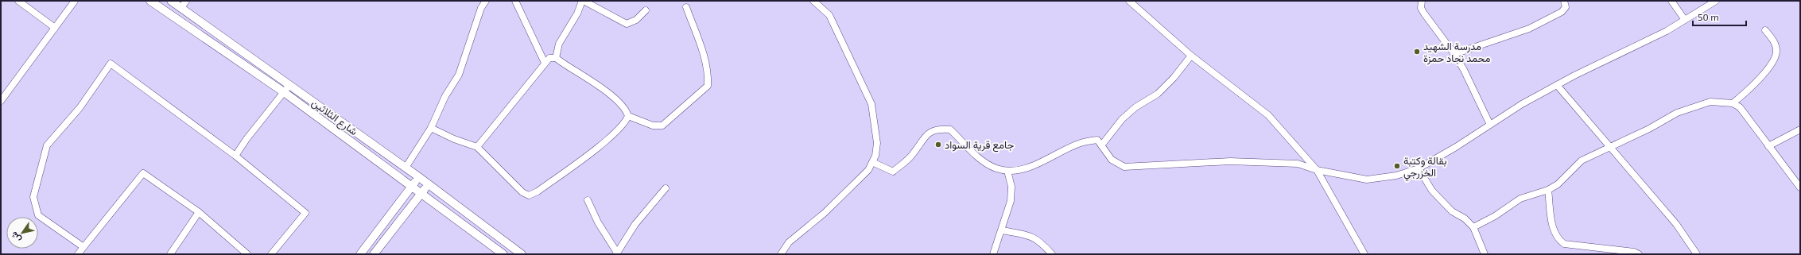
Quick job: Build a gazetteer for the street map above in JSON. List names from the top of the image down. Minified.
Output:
{"streets":{"street":["شارع الثلاثين"]},"places":["مدرسة الشهيد محمد نجاد حمزة","جامع قرية السواد","بقالة وكتبة الخزرجي"],"scale_bar":"50 m","north":"bottom left"}
